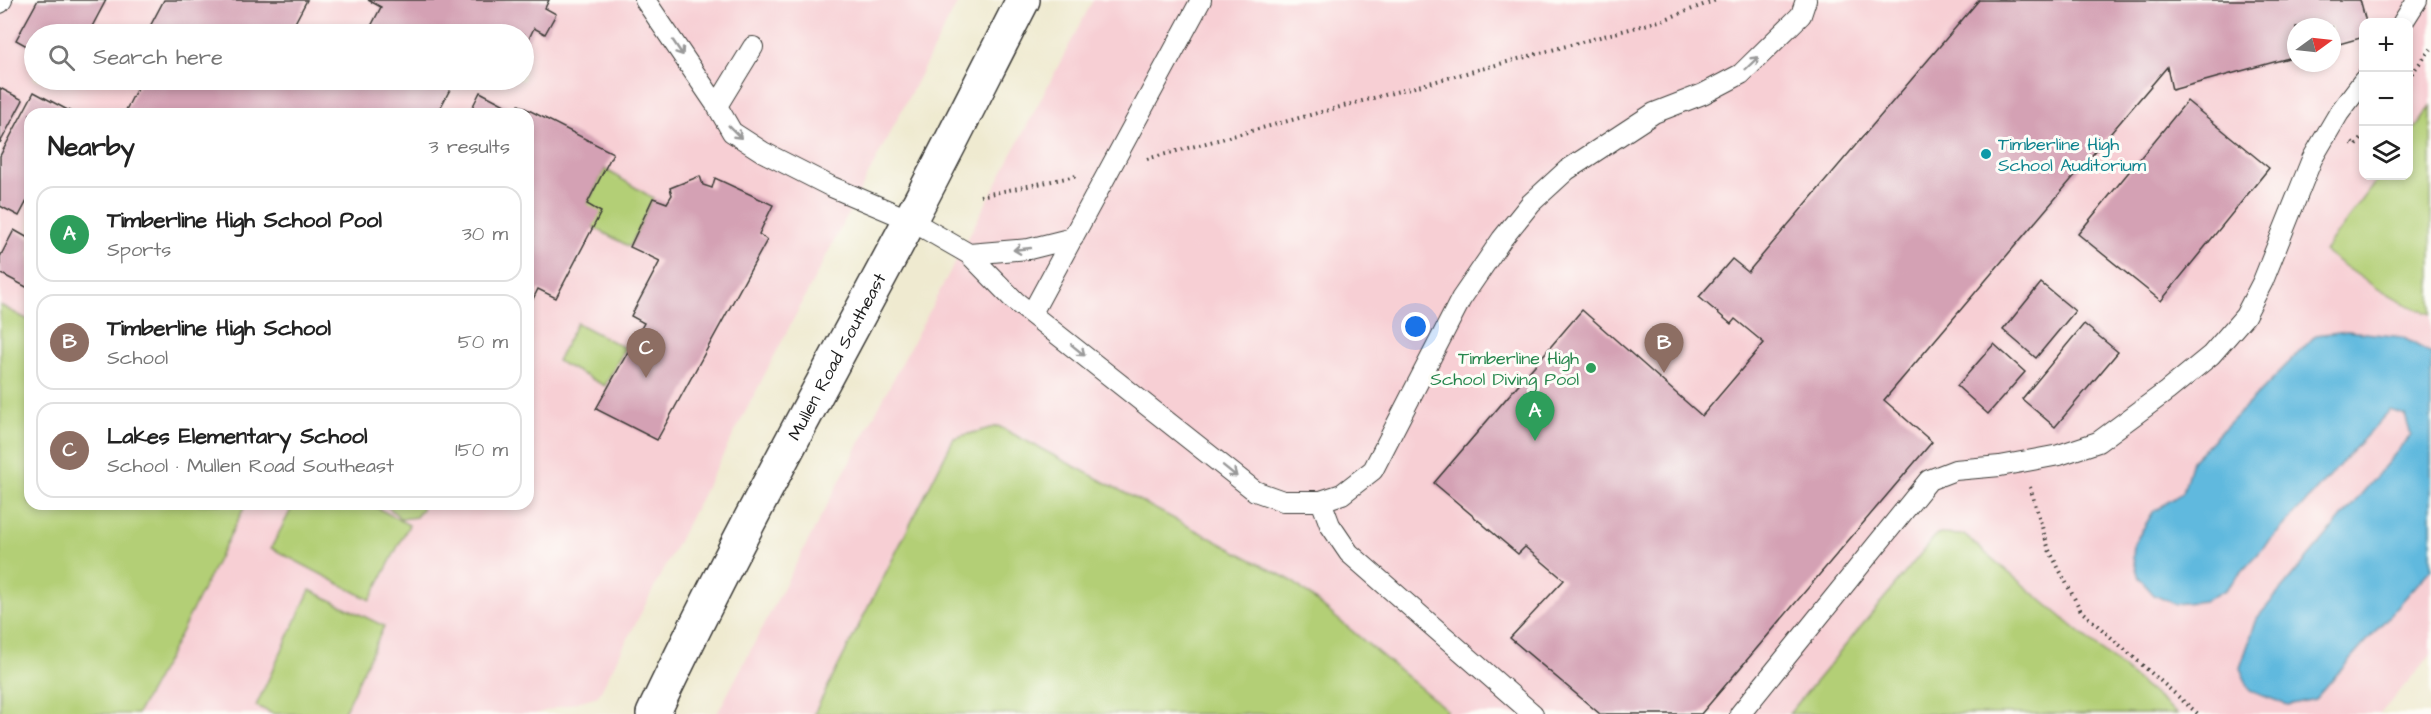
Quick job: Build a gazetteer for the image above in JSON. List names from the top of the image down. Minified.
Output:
{"streets":{"street":["Mullen Road Southeast"]},"places":["Timberline High School Auditorium","Timberline High School Diving Pool"],"north":"right","page":{"map_buttons":["+","−"],"search":"Search here","heading":["Nearby","3 results"],"list":[{"mark":"A","name":"Timberline High School Pool","note":"Sports","value":"30 m"},{"mark":"B","name":"Timberline High School","note":"School","value":"50 m"},{"mark":"C","name":"Lakes Elementary School","note":"School · Mullen Road Southeast","value":"150 m"}],"pins":["B","C","A"]}}
